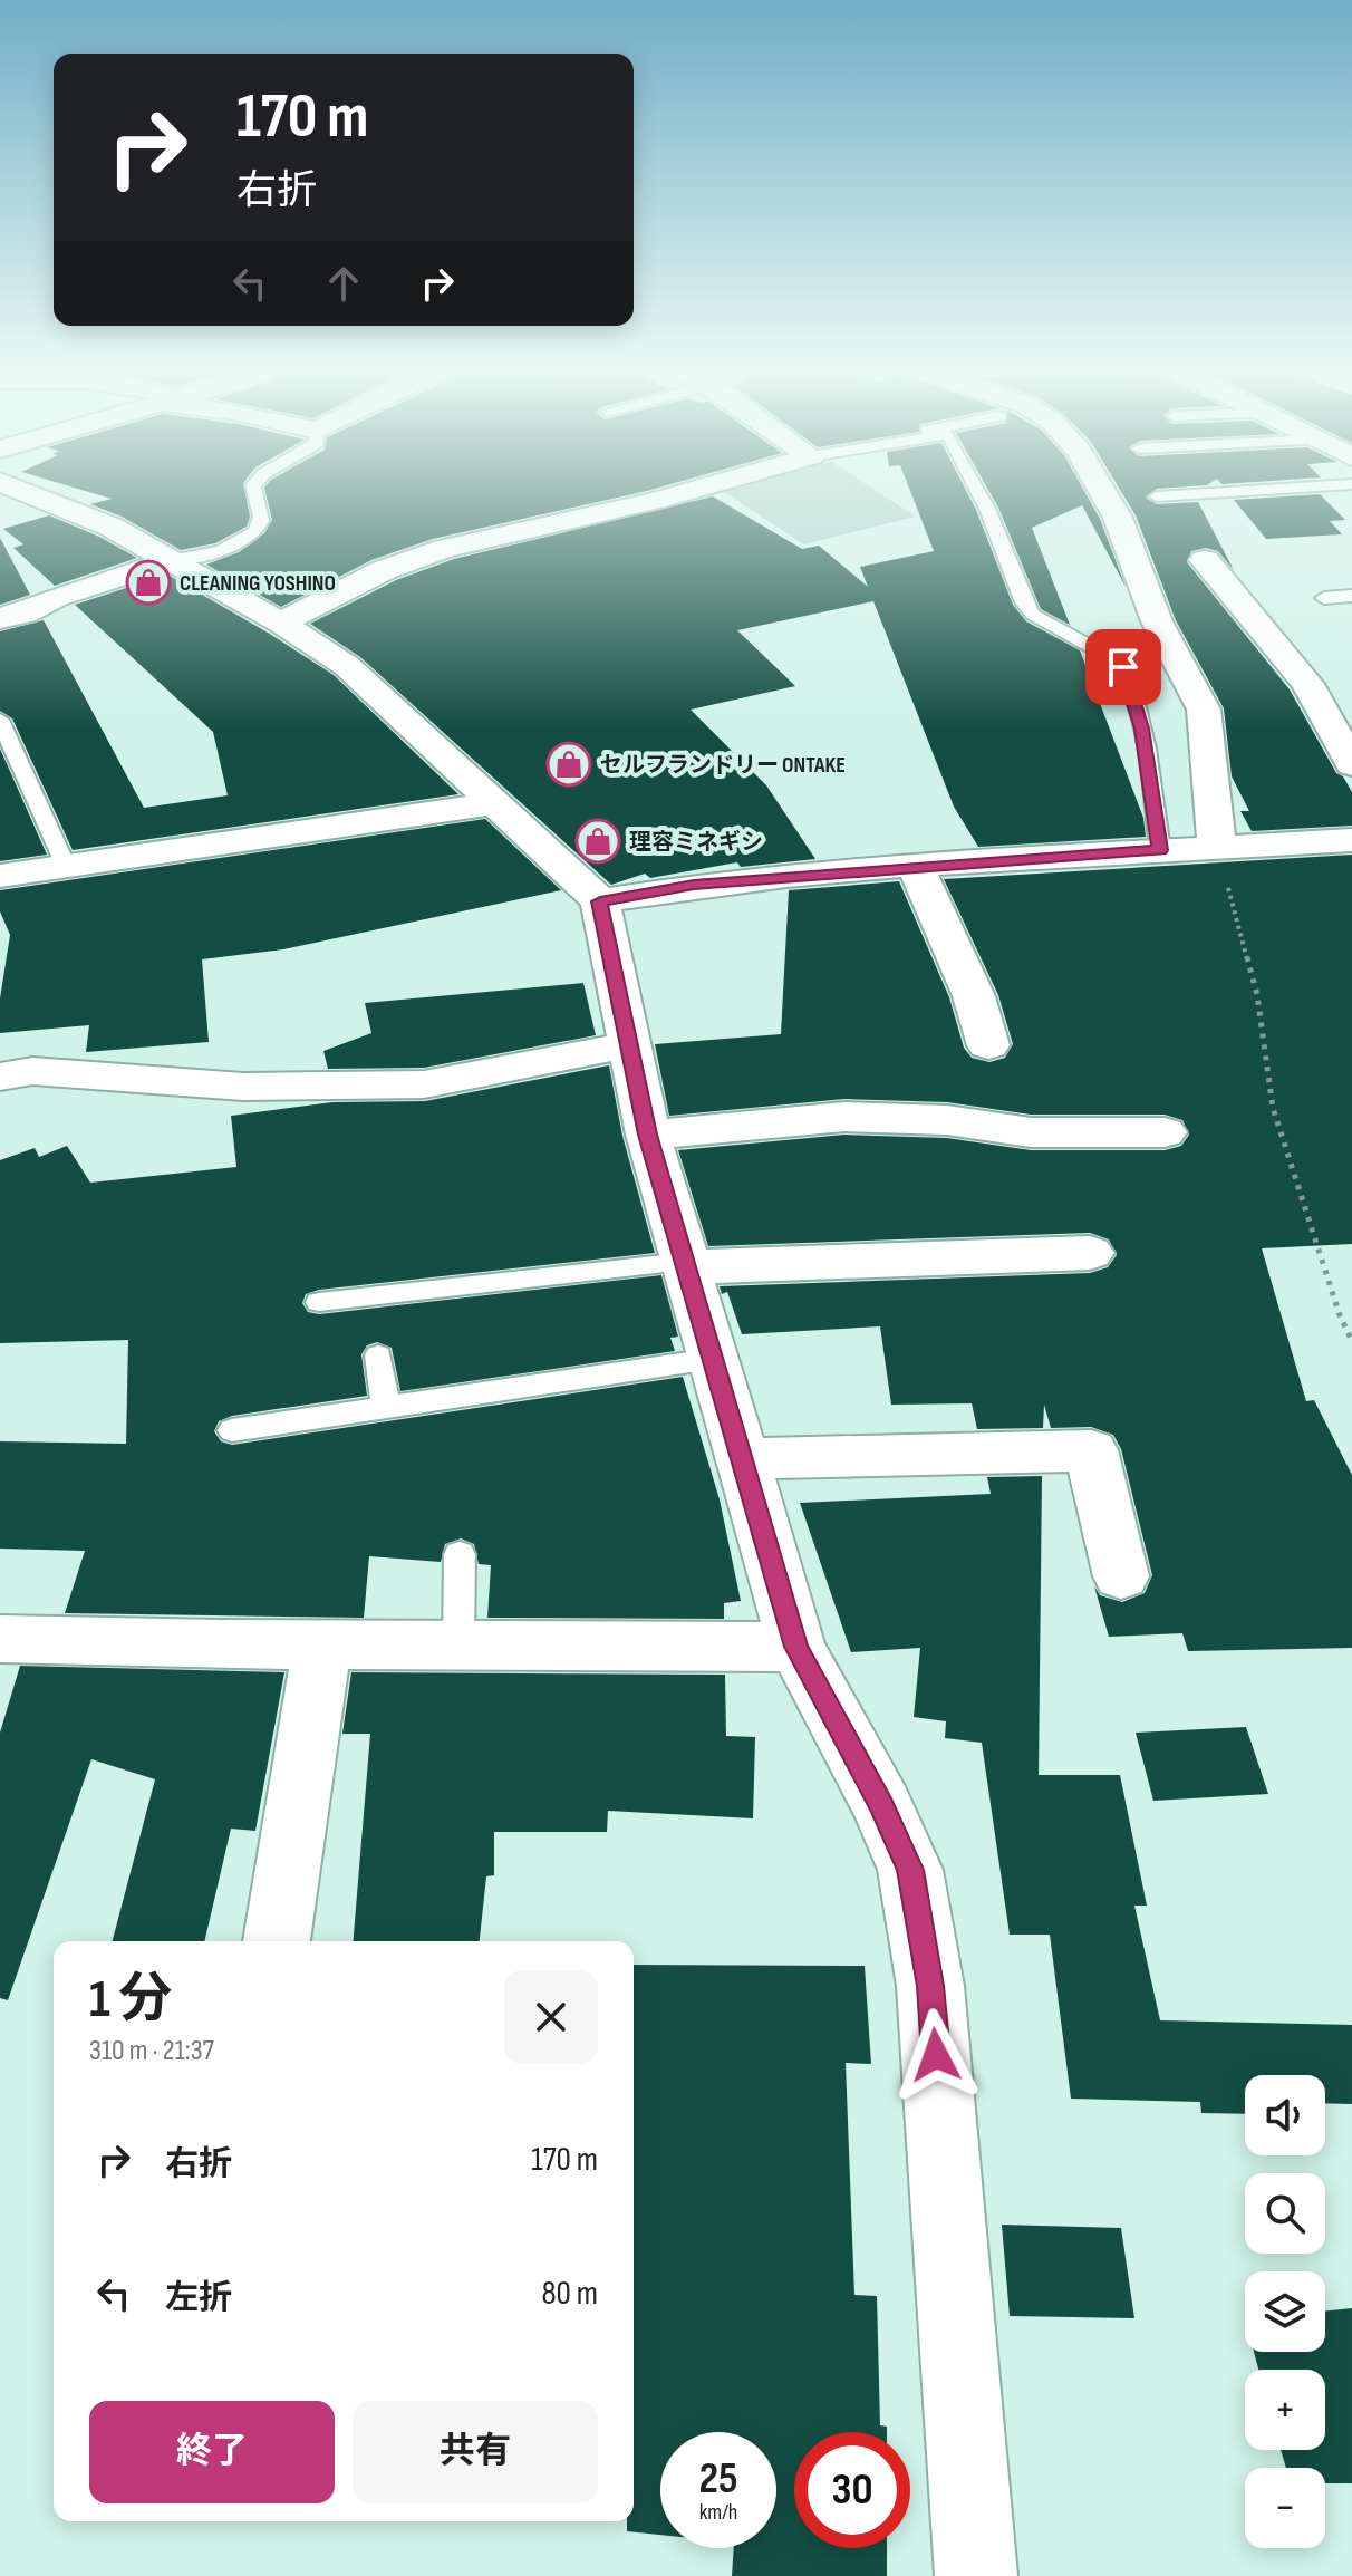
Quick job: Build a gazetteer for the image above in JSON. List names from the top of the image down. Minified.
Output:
{"places":{"shop":["CLEANING YOSHINO","セルフランドリー ONTAKE","理容ミネギシ"]},"page":{"turn":["170 m","右折"],"heading":["1 分","310 m · 21:37"],"map_buttons":["+","−"],"list":[{"name":"右折","value":"170 m"},{"name":"左折","value":"80 m"}],"buttons":["終了","共有"],"speed":"25 km/h","limit":"30"}}
